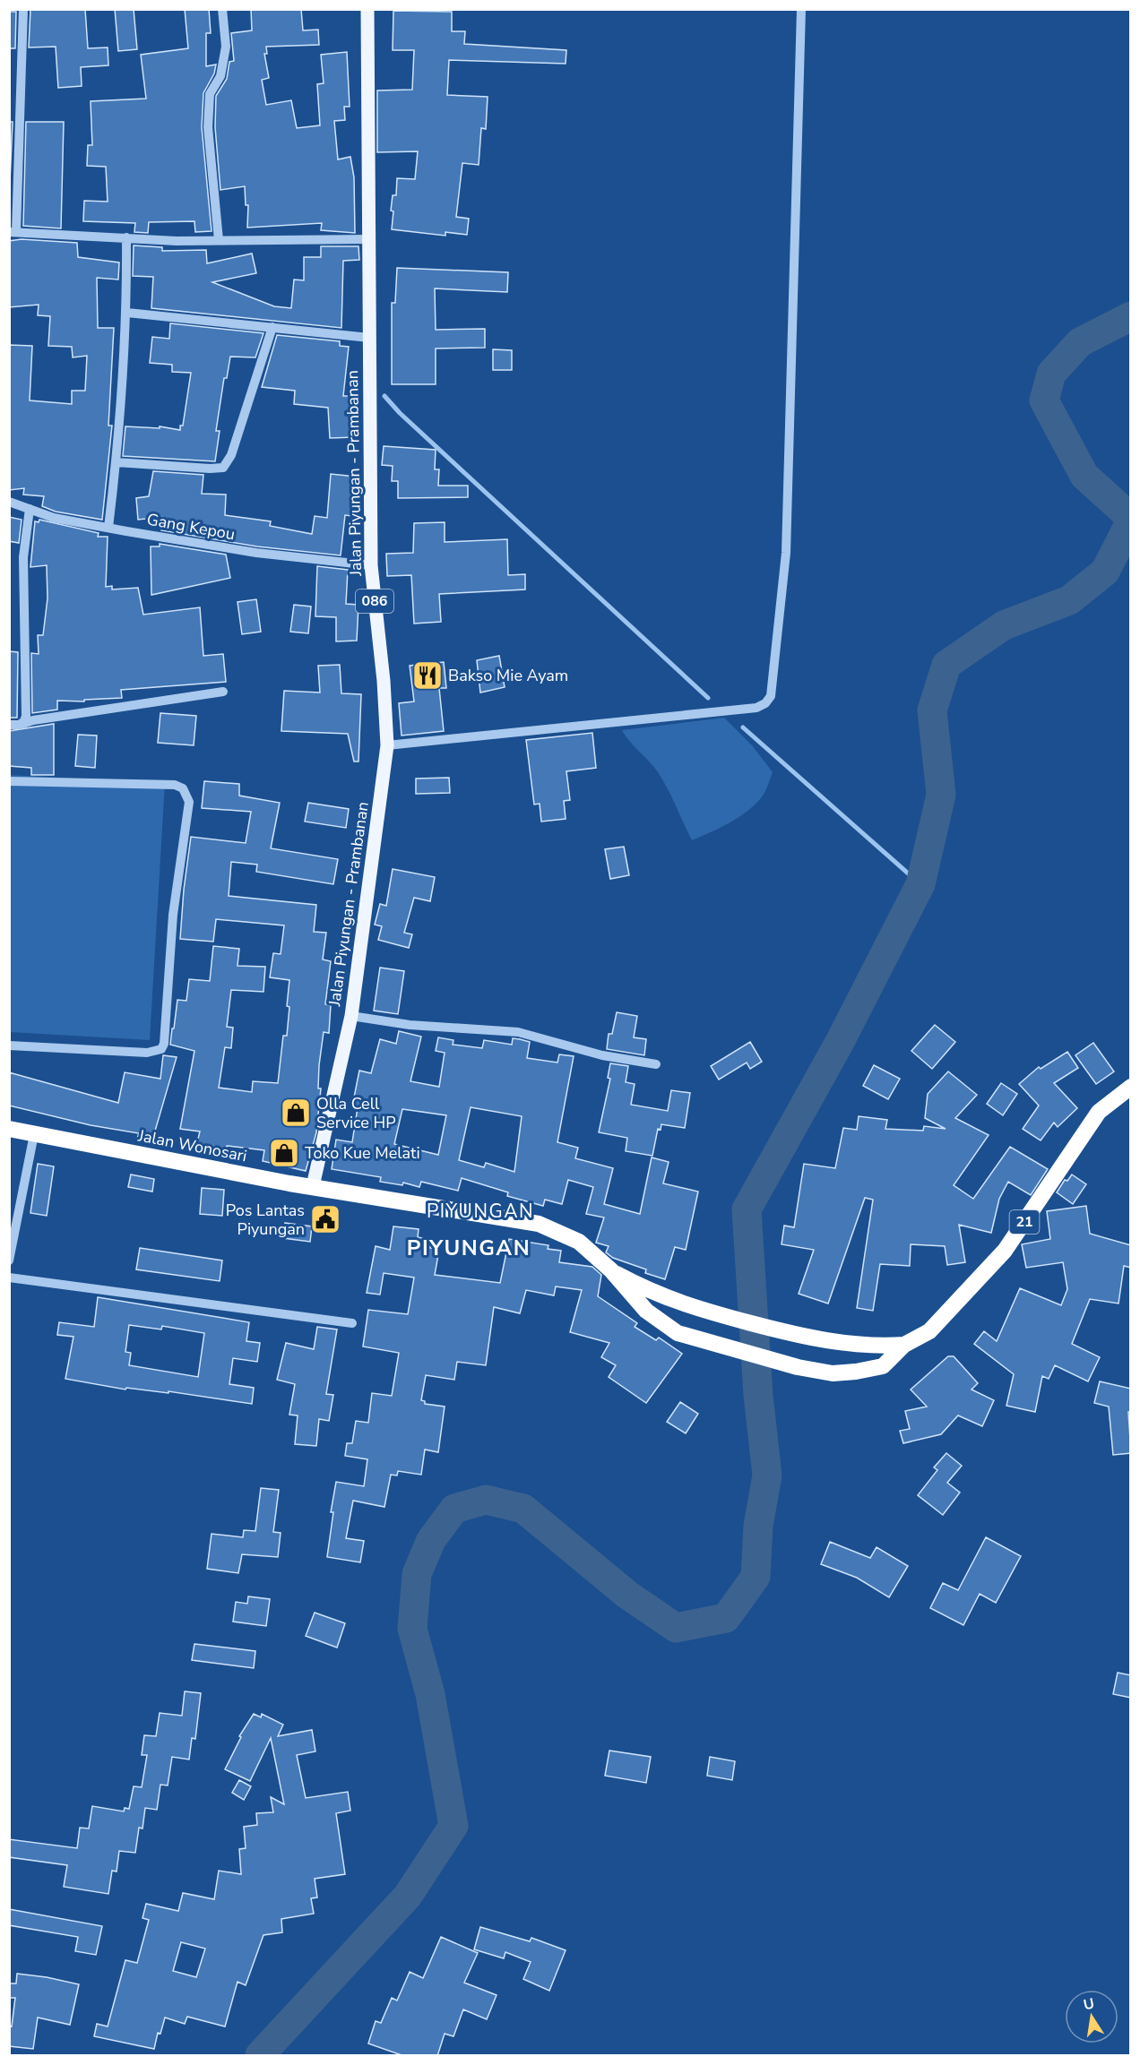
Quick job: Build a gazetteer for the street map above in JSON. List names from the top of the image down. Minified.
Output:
{"streets":{"highway":["Jalan Wonosari","21"],"main road":["Jalan Piyungan - Prambanan","086"],"street":["Gang Kepou"]},"crossings":[["Jalan Piyungan - Prambanan","Gang Kepou"],["Jalan Piyungan - Prambanan","Jalan Wonosari"],["Jalan Wonosari","21"]],"districts":["PIYUNGAN","PIYUNGAN"],"places":{"restaurant":["Bakso Mie Ayam"],"shop":["Olla Cell Service HP","Toko Kue Melati"],"public building":["Pos Lantas Piyungan"]},"north":"top"}
